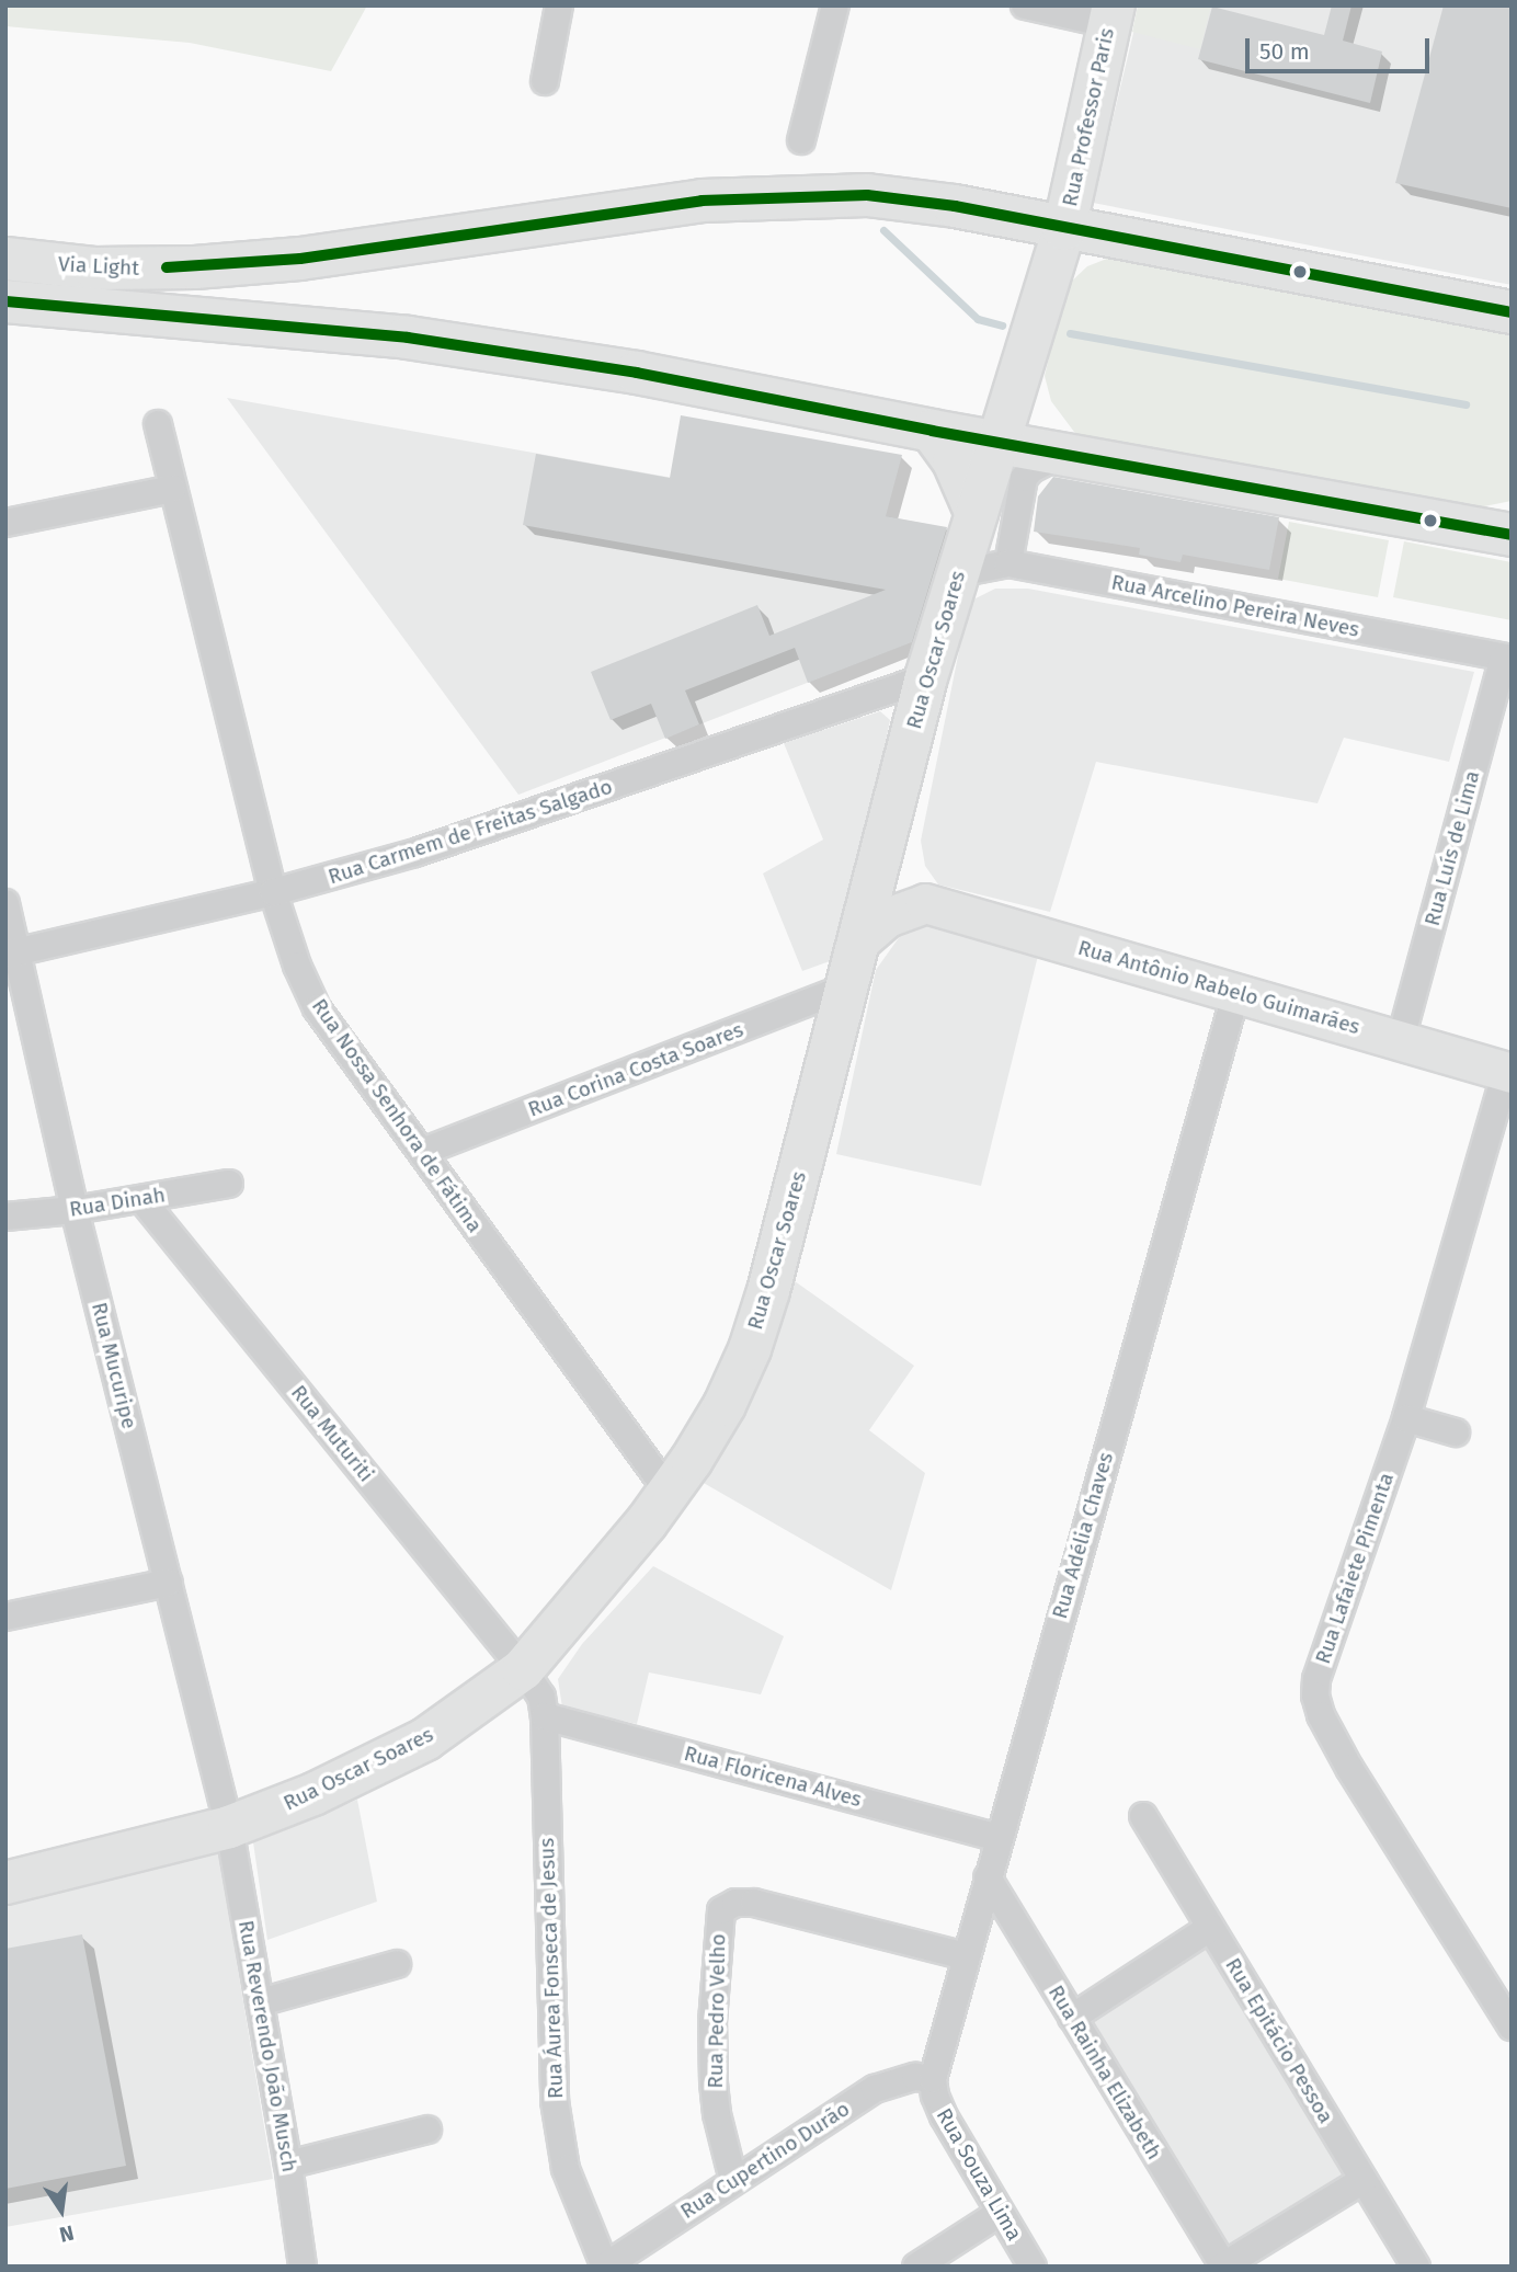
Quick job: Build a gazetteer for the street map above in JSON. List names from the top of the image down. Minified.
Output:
{"streets":{"main road":["Rua Professor Paris","Via Light","Rua Oscar Soares","Rua Antônio Rabelo Guimarães"],"street":["Rua Arcelino Pereira Neves","Rua Carmem de Freitas Salgado","Rua Luís de Lima","Rua Corina Costa Soares","Rua Nossa Senhora de Fátima","Rua Dinah","Rua Mucuripe","Rua Muturiti","Rua Adélia Chaves","Rua Lafaiete Pimenta","Rua Floricena Alves","Rua Áurea Fonseca de Jesus","Rua Pedro Velho","Rua Epitácio Pessoa","Rua Reverendo João Musch","Rua Rainha Elizabeth","Rua Cupertino Durão","Rua Souza Lima"]},"crossings":[["Rua Professor Paris","Via Light"],["Rua Professor Paris","Rua Oscar Soares"],["Via Light","Rua Oscar Soares"],["Rua Arcelino Pereira Neves","Rua Oscar Soares"],["Rua Arcelino Pereira Neves","Rua Luís de Lima"],["Rua Oscar Soares","Rua Carmem de Freitas Salgado"],["Rua Oscar Soares","Rua Corina Costa Soares"],["Rua Oscar Soares","Rua Nossa Senhora de Fátima"],["Rua Oscar Soares","Rua Mucuripe"],["Rua Oscar Soares","Rua Muturiti"],["Rua Oscar Soares","Rua Áurea Fonseca de Jesus"],["Rua Oscar Soares","Rua Reverendo João Musch"],["Rua Carmem de Freitas Salgado","Rua Nossa Senhora de Fátima"],["Rua Carmem de Freitas Salgado","Rua Mucuripe"],["Rua Luís de Lima","Rua Antônio Rabelo Guimarães"],["Rua Antônio Rabelo Guimarães","Rua Adélia Chaves"],["Rua Antônio Rabelo Guimarães","Rua Lafaiete Pimenta"],["Rua Corina Costa Soares","Rua Nossa Senhora de Fátima"],["Rua Dinah","Rua Mucuripe"],["Rua Dinah","Rua Muturiti"],["Rua Mucuripe","Rua Reverendo João Musch"],["Rua Muturiti","Rua Áurea Fonseca de Jesus"],["Rua Adélia Chaves","Rua Floricena Alves"],["Rua Adélia Chaves","Rua Pedro Velho"],["Rua Adélia Chaves","Rua Rainha Elizabeth"],["Rua Adélia Chaves","Rua Cupertino Durão"],["Rua Adélia Chaves","Rua Souza Lima"],["Rua Floricena Alves","Rua Áurea Fonseca de Jesus"],["Rua Áurea Fonseca de Jesus","Rua Cupertino Durão"],["Rua Pedro Velho","Rua Cupertino Durão"],["Rua Cupertino Durão","Rua Souza Lima"]],"scale_bar":"50 m","north":"bottom"}
